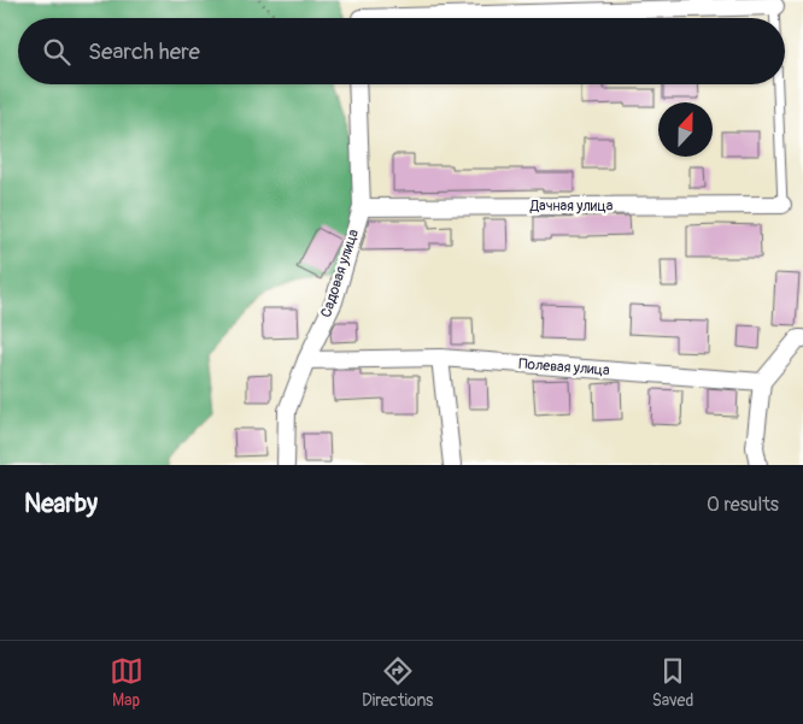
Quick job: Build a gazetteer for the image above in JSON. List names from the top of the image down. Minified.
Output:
{"streets":{"street":["Дачная улица","Садовая улица","Полевая улица"]},"crossings":[["Дачная улица","Садовая улица"],["Садовая улица","Полевая улица"]],"north":"top","page":{"search":"Search here","heading":["Nearby","0 results"],"nav":["Map","Directions","Saved"]}}
